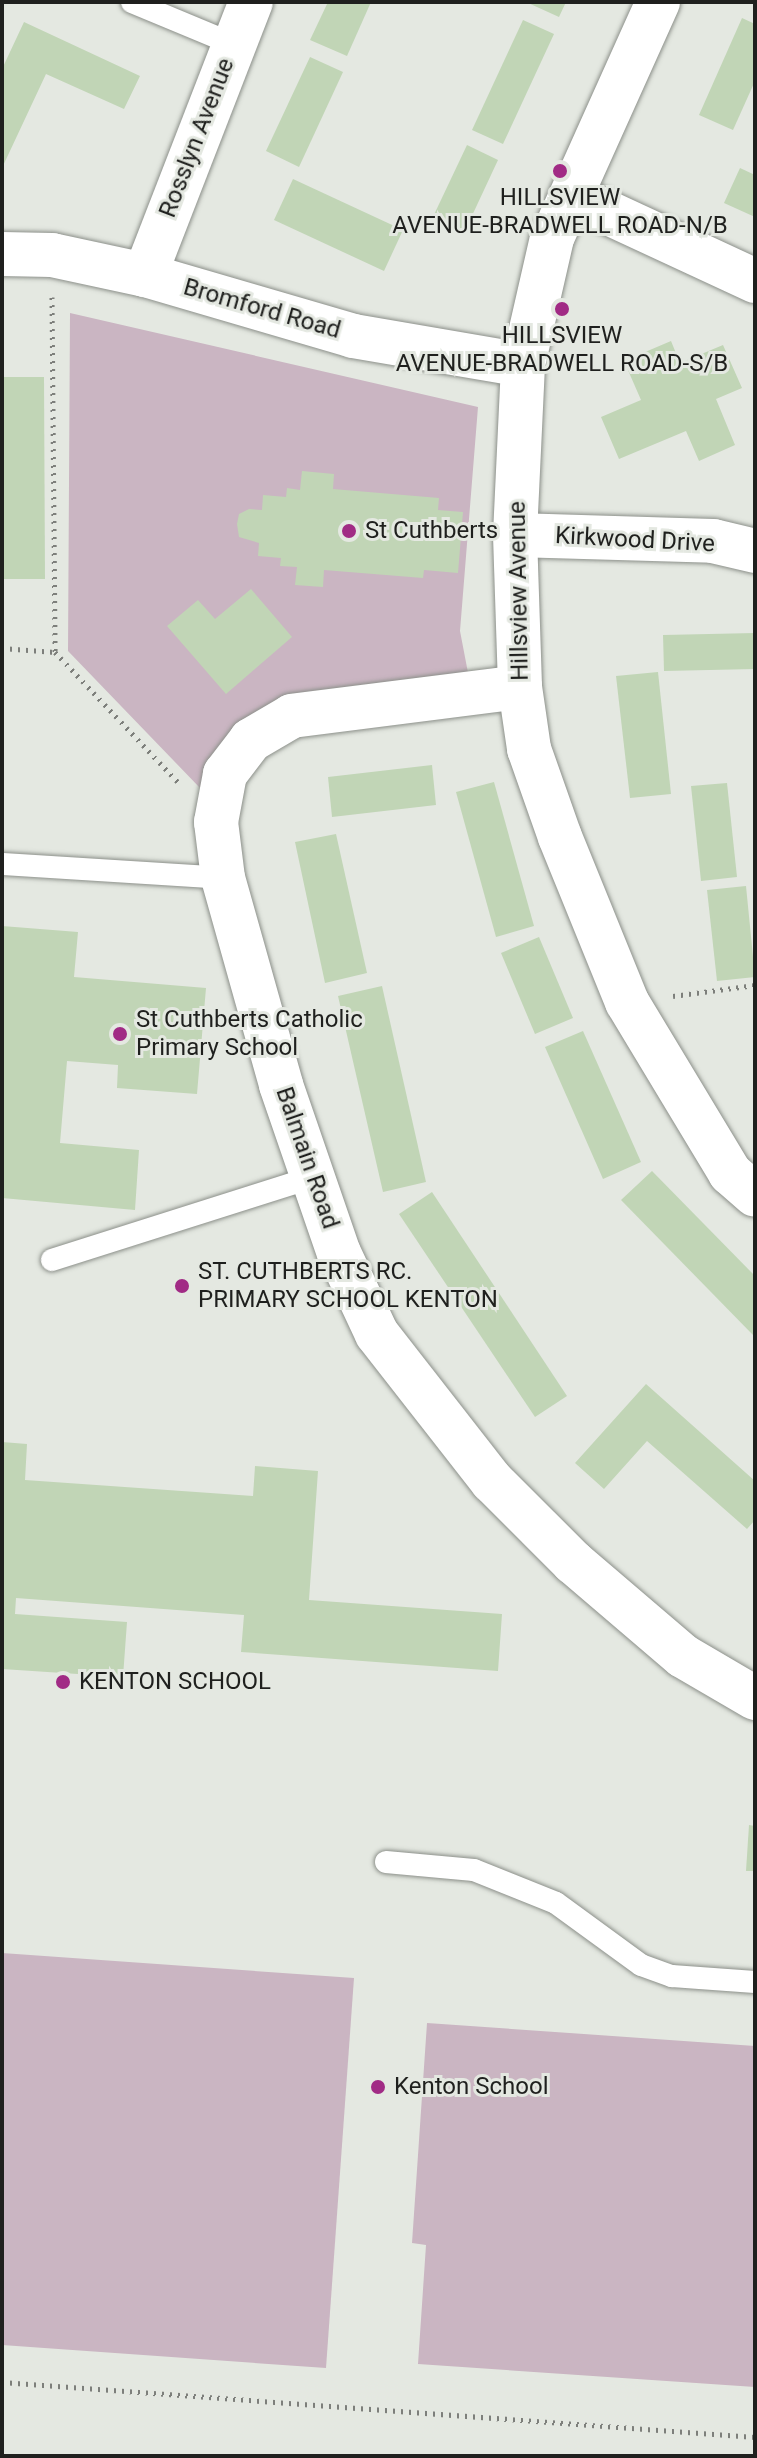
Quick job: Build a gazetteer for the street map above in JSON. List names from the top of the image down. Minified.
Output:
{"streets":{"street":["Rosslyn Avenue","Bromford Road","Kirkwood Drive","Hillsview Avenue","Balmain Road"]},"crossings":[["Rosslyn Avenue","Bromford Road"],["Bromford Road","Hillsview Avenue"],["Kirkwood Drive","Hillsview Avenue"],["Hillsview Avenue","Balmain Road"]],"places":["HILLSVIEW AVENUE-BRADWELL ROAD-N/B","HILLSVIEW AVENUE-BRADWELL ROAD-S/B","St Cuthberts","St Cuthberts Catholic Primary School","ST. CUTHBERTS RC. PRIMARY SCHOOL KENTON","KENTON SCHOOL","Kenton School"]}
